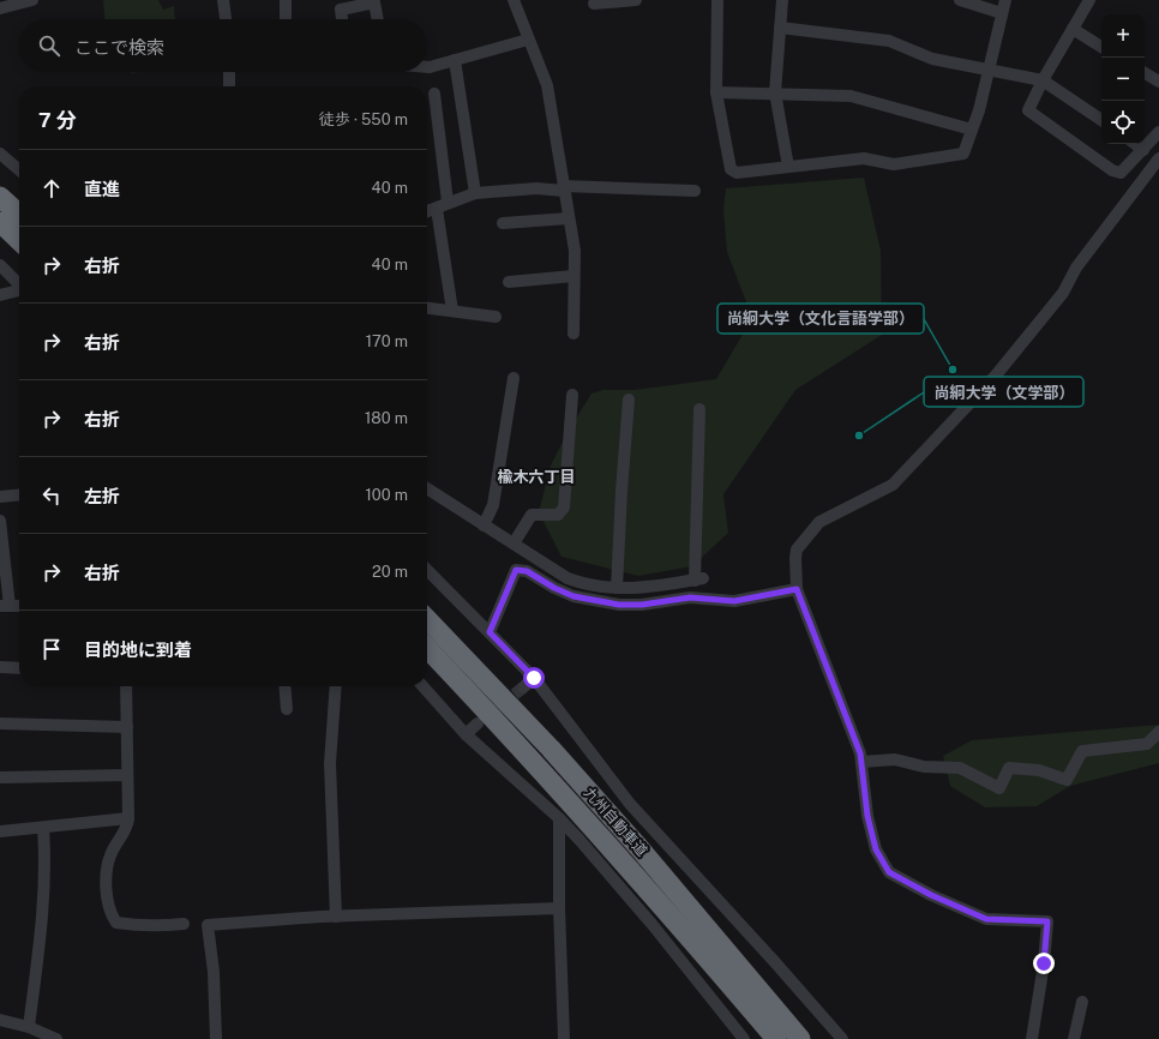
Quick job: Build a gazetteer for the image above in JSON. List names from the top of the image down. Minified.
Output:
{"streets":{"highway":["九州自動車道"]},"districts":["楡木六丁目"],"places":["尚絅大学（文化言語学部）","尚絅大学（文学部）"],"page":{"map_buttons":["+","−"],"search":"ここで検索","heading":["7 分","徒歩 · 550 m"],"list":[["直進","40 m"],["右折","40 m"],["右折","170 m"],["右折","180 m"],["左折","100 m"],["右折","20 m"],"目的地に到着"]}}
